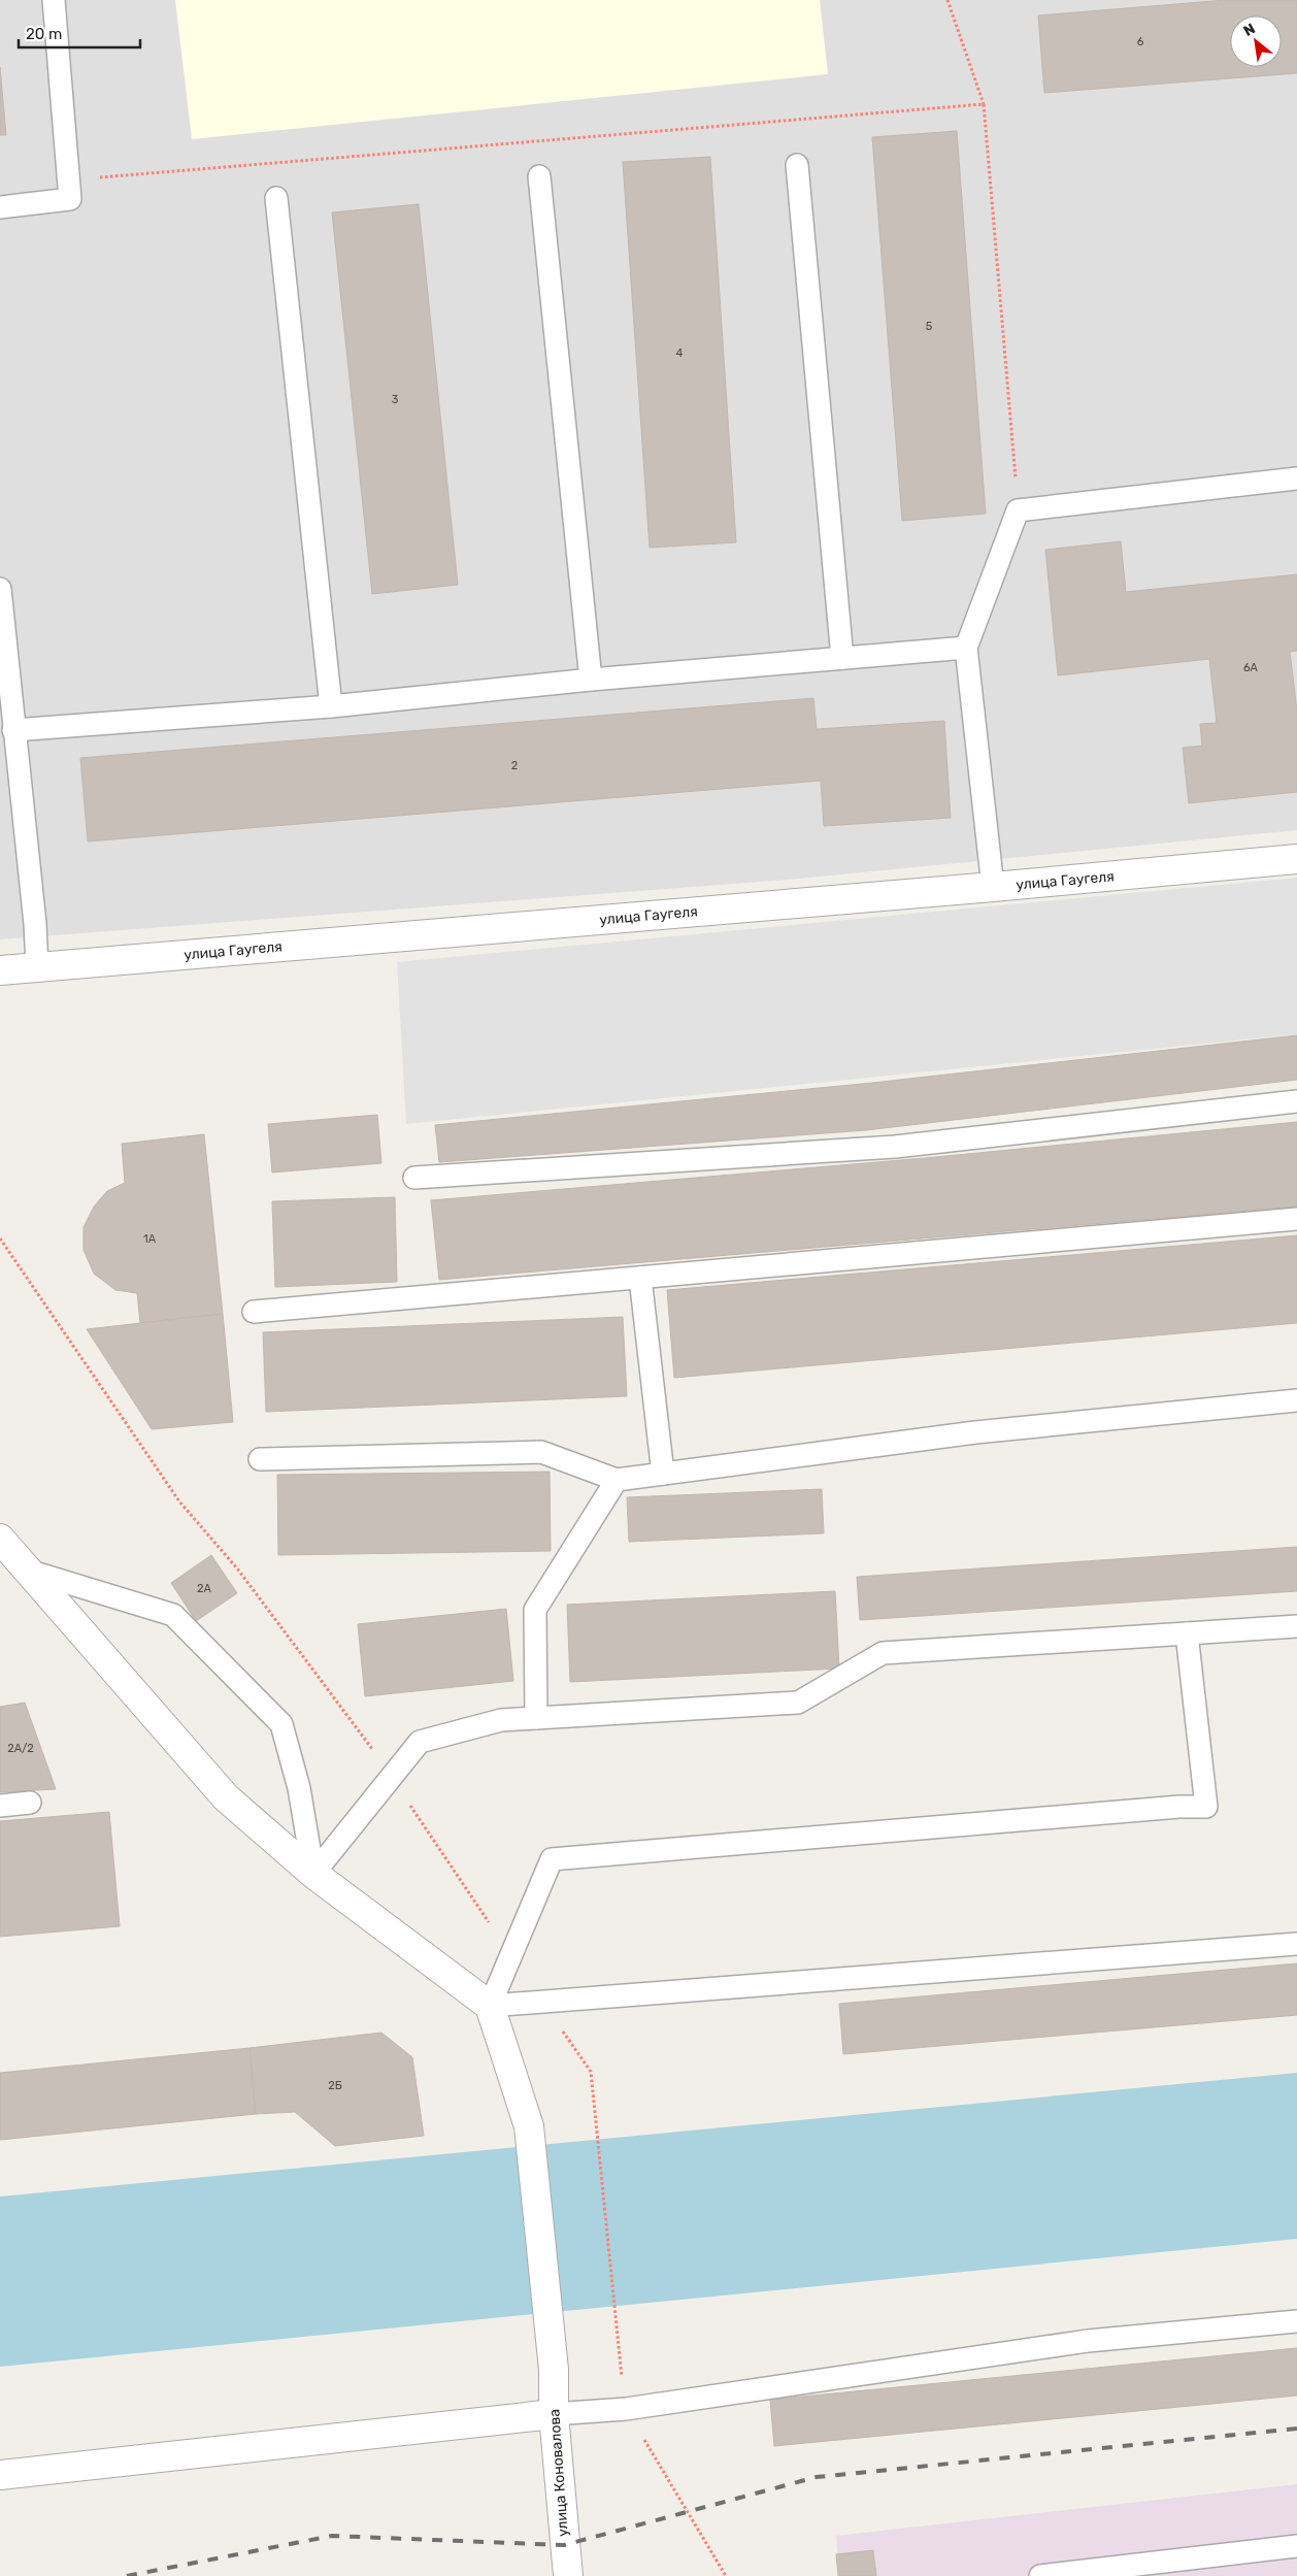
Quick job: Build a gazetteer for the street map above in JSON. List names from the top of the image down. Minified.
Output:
{"streets":{"street":["улица Гаугеля","улица Коновалова"]},"house_numbers":["6","5","4","3","6А","2","1А","2А","2А/2","2Б"],"scale_bar":"20 m","north":"top left"}
